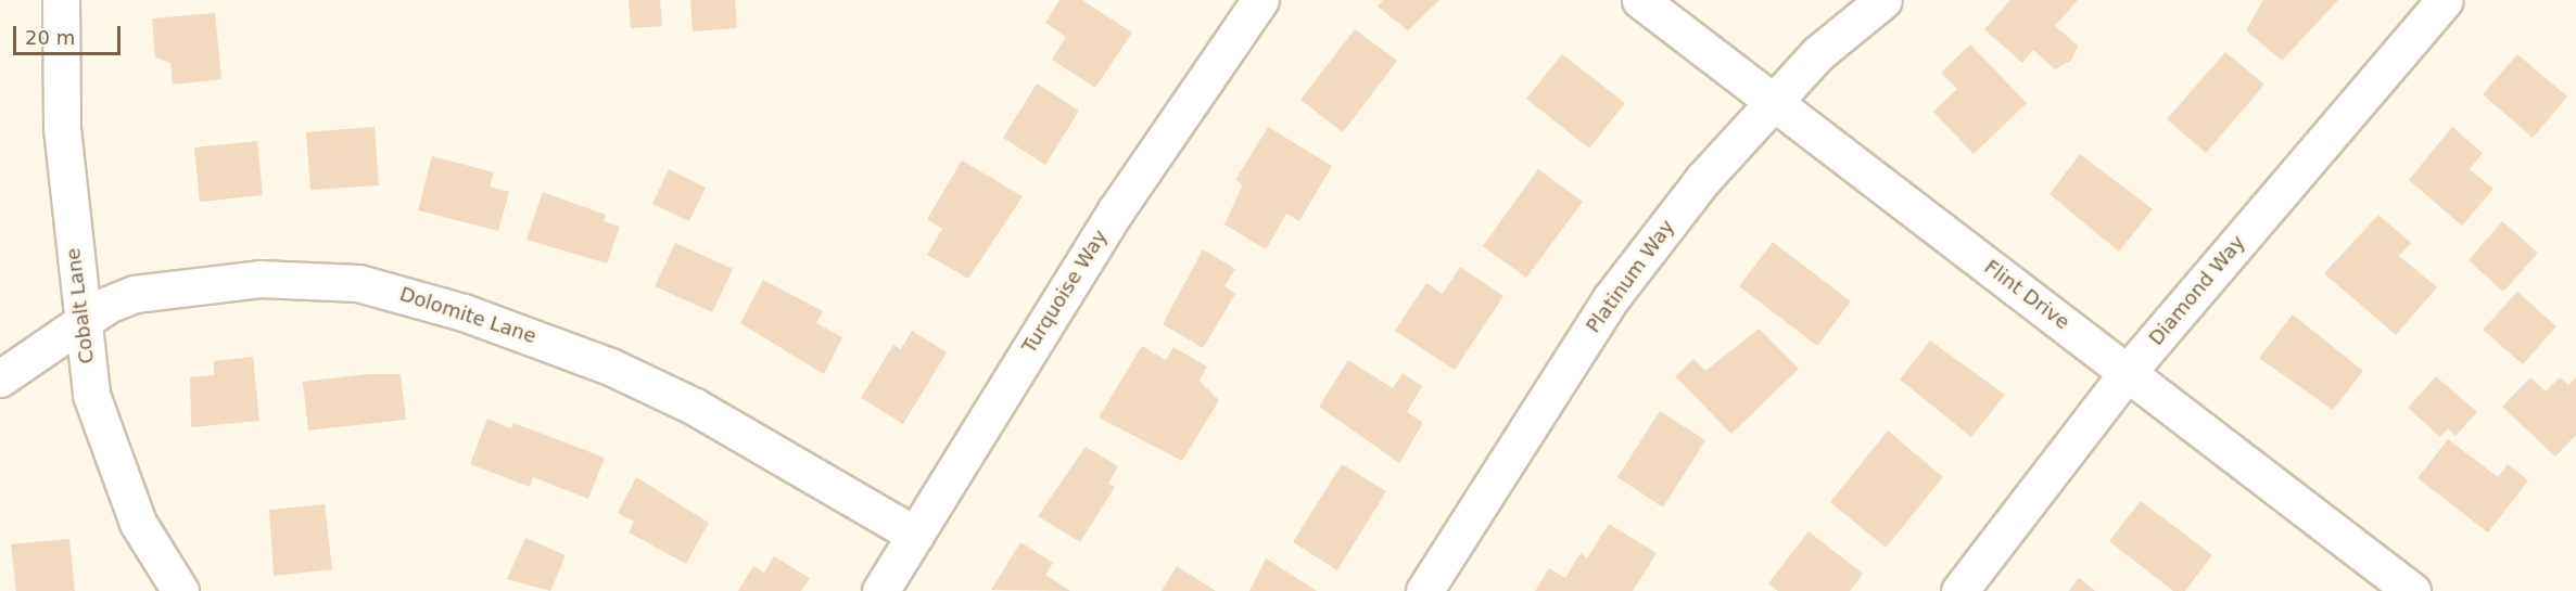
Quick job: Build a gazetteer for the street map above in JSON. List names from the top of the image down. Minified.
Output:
{"streets":{"street":["Platinum Way","Diamond Way","Turquoise Way","Flint Drive","Cobalt Lane","Dolomite Lane"]},"crossings":[["Platinum Way","Flint Drive"],["Diamond Way","Flint Drive"],["Turquoise Way","Dolomite Lane"],["Cobalt Lane","Dolomite Lane"]],"scale_bar":"20 m"}
